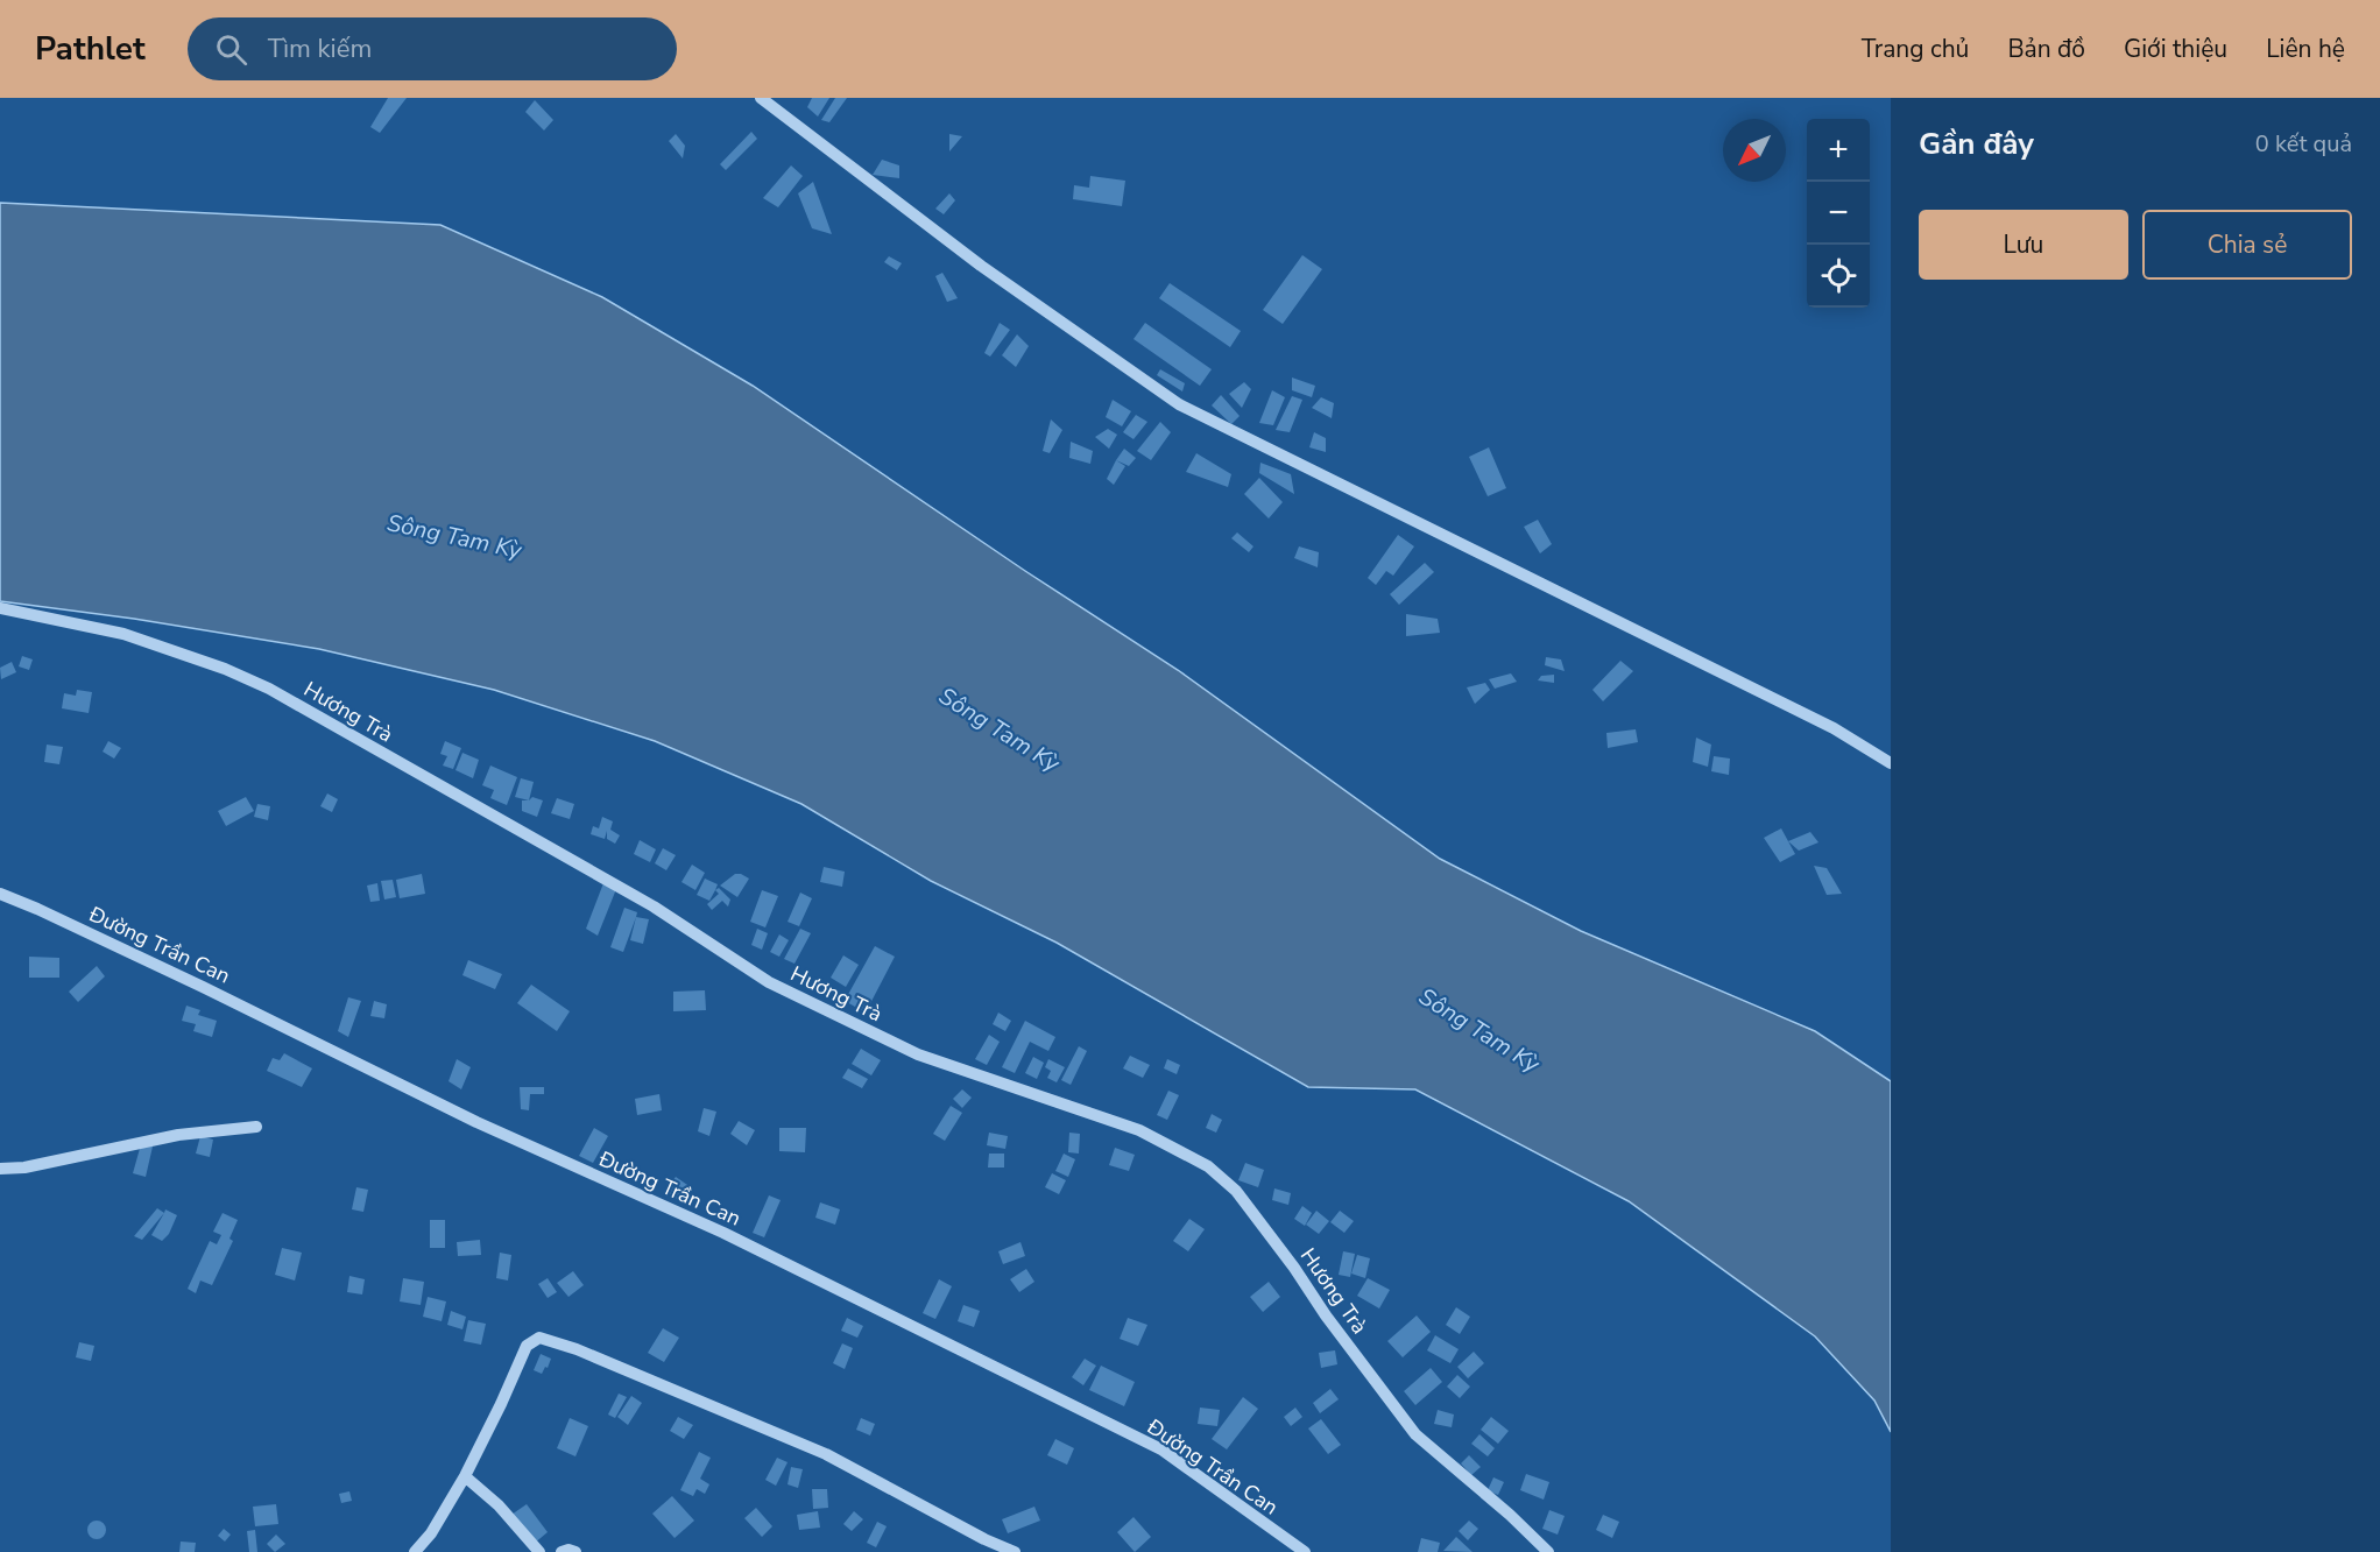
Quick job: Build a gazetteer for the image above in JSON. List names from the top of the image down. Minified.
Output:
{"streets":{"street":["Hương Trà","Đường Trần Can"]},"water":["Sông Tam Kỳ"],"north":"bottom left","page":{"header":"Pathlet","search":"Tìm kiếm","nav":["Trang chủ","Bản đồ","Giới thiệu","Liên hệ"],"heading":["Gần đây","0 kết quả"],"map_buttons":["+","−"],"buttons":["Lưu","Chia sẻ"]}}
